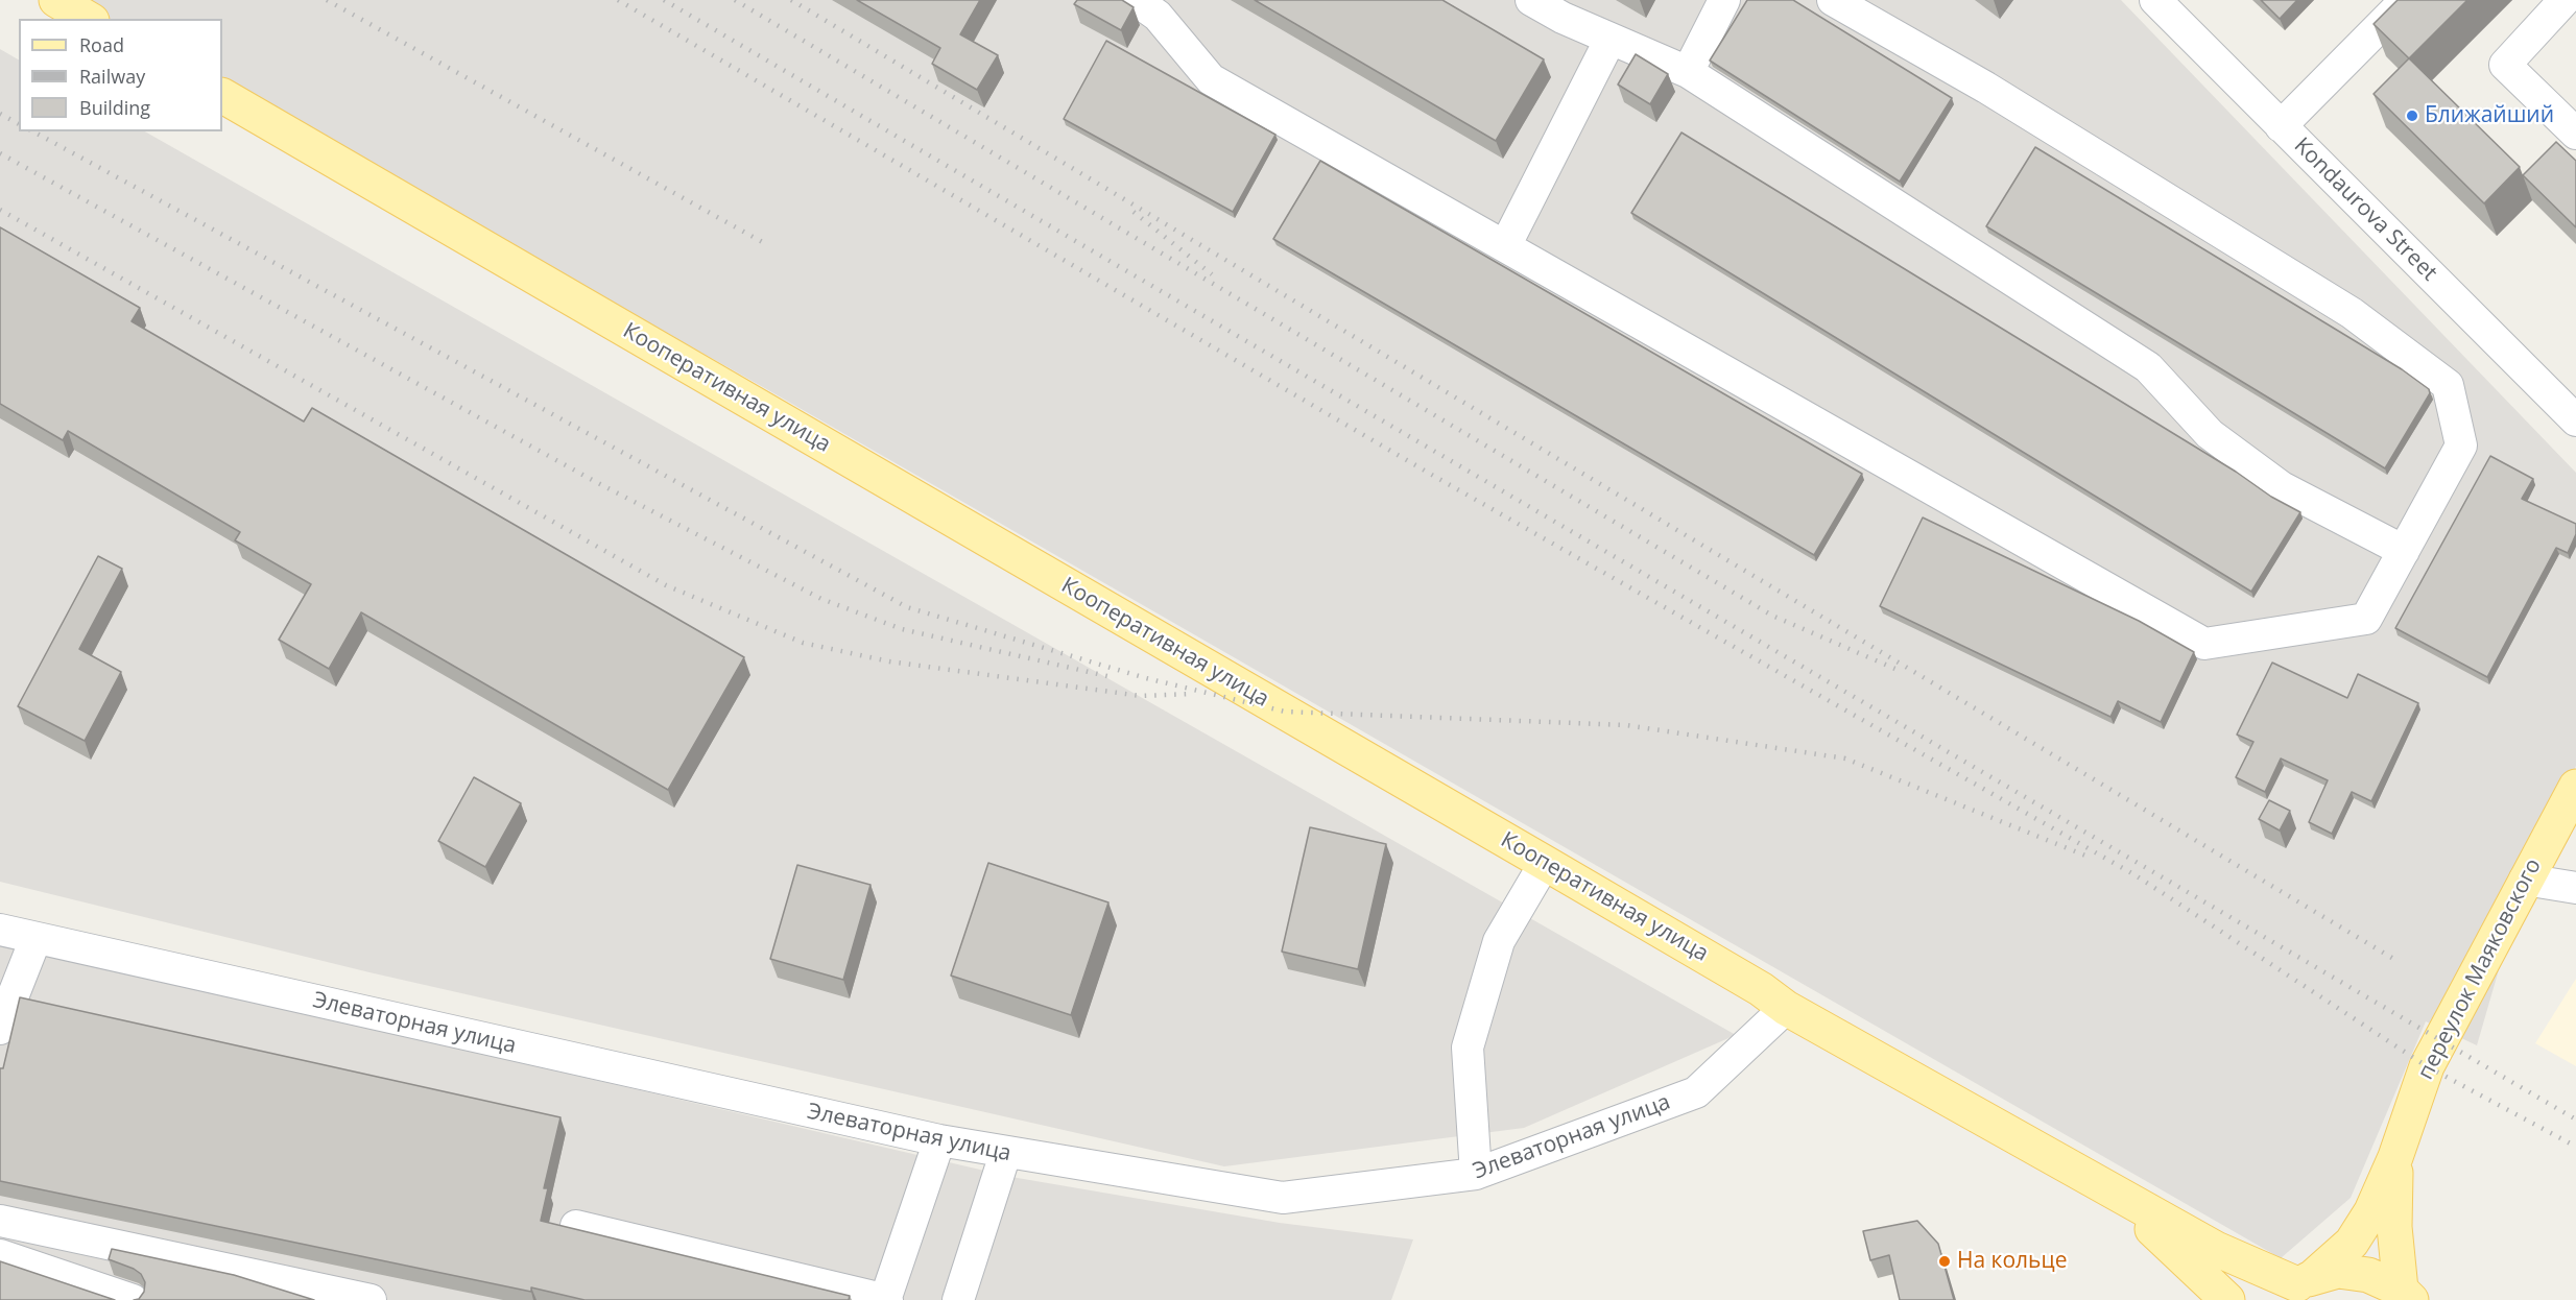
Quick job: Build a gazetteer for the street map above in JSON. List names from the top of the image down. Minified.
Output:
{"streets":{"main road":["Кооперативная улица","переулок Маяковского"],"street":["Kondaurova Street","Элеваторная улица"]},"crossings":[["Кооперативная улица","Элеваторная улица"]],"places":["Ближайший","На кольце"],"legend":["Road","Railway","Building"]}
